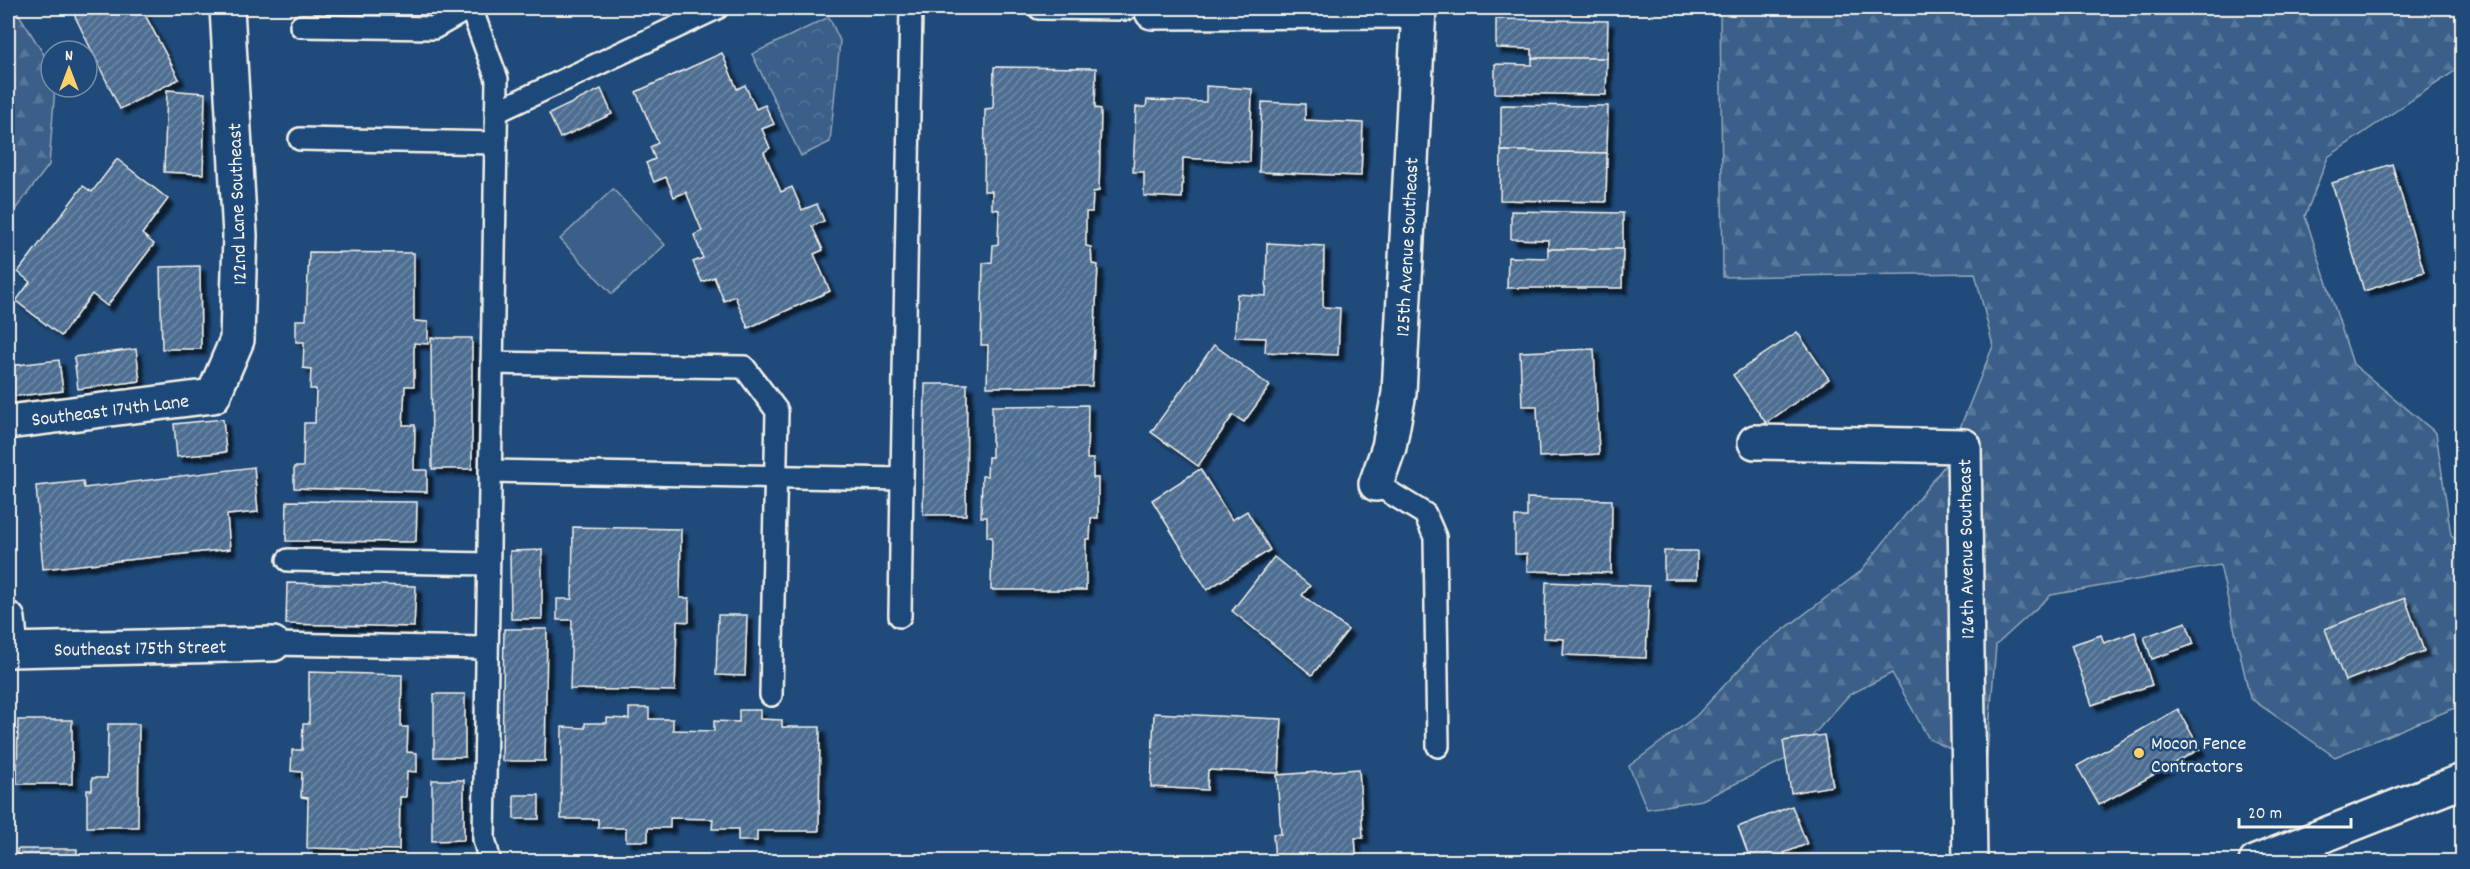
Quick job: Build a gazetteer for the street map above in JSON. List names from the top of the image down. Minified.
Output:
{"streets":{"street":["122nd Lane Southeast","125th Avenue Southeast","Southeast 174th Lane","126th Avenue Southeast","Southeast 175th Street"]},"crossings":[["122nd Lane Southeast","Southeast 174th Lane"]],"places":["Mocon Fence Contractors"],"scale_bar":"20 m","north":"top"}
